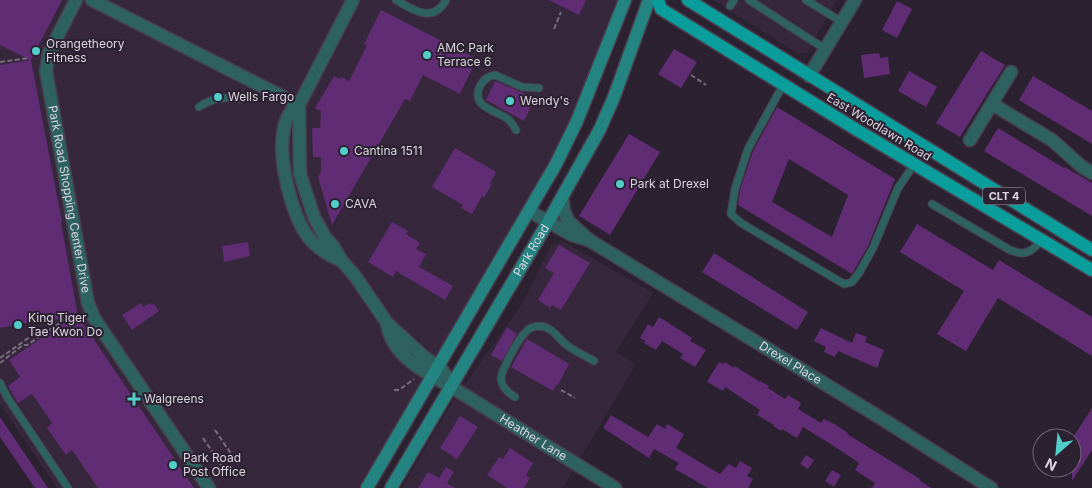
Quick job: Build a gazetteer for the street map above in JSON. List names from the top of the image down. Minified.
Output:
{"streets":{"main road":["East Woodlawn Road","CLT 4","Park Road"],"street":["Park Road Shopping Center Drive","Drexel Place","Heather Lane"]},"crossings":[["Park Road","Drexel Place"],["Park Road","Heather Lane"]],"places":{"other":["Orangetheory Fitness","AMC Park Terrace 6","Wells Fargo","Wendy's","Cantina 1511","Park at Drexel","CAVA","King Tiger Tae Kwon Do","Park Road Post Office"],"health":["Walgreens"]},"north":"bottom left"}
